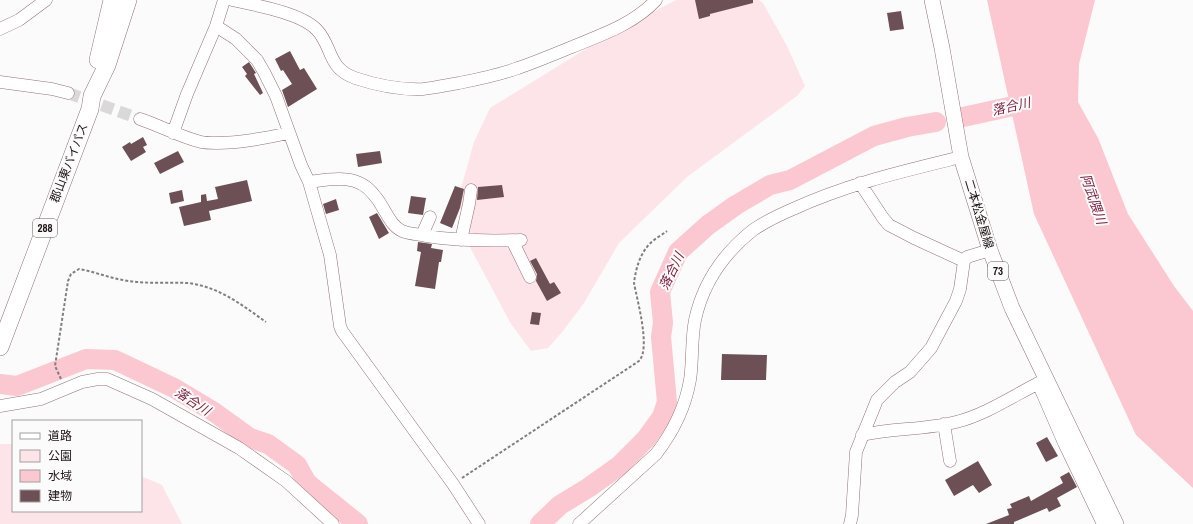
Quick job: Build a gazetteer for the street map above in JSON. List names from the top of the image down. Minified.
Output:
{"streets":{"highway":["郡山東バイパス","288"],"main road":["二本松金屋線","73"]},"water":["落合川","阿武隈川"],"legend":["道路","公園","水域","建物"]}
